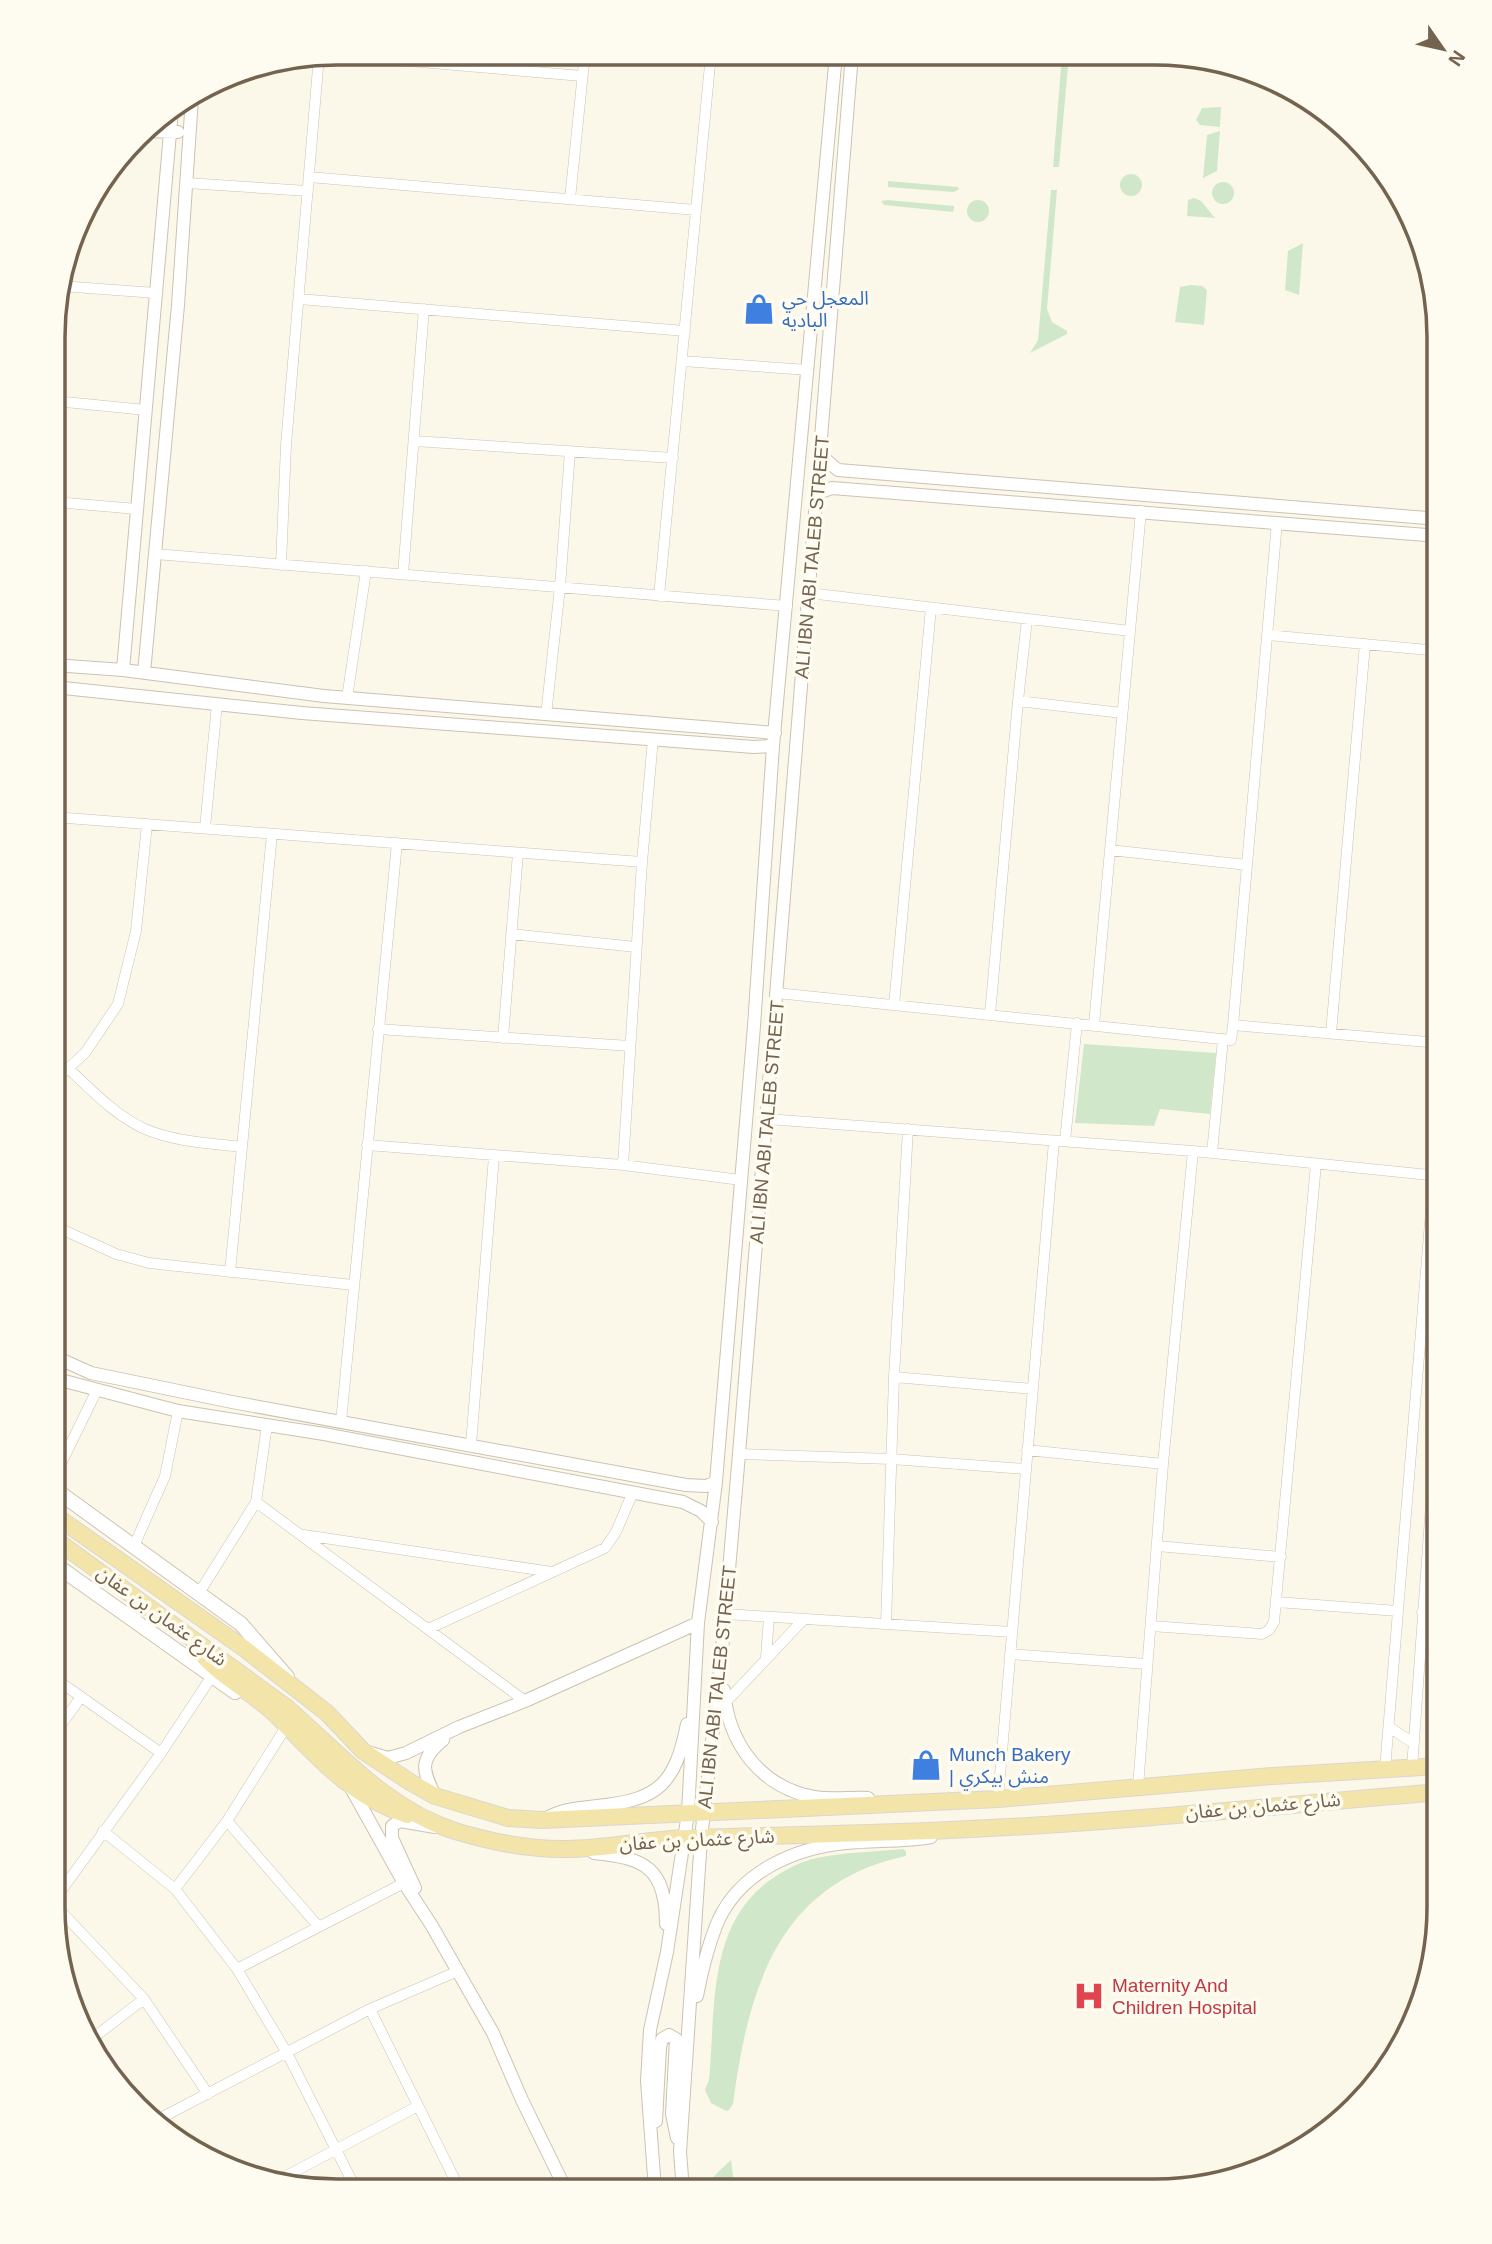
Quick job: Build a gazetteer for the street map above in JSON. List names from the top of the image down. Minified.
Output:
{"streets":{"main road":["شارع عثمان بن عفان"],"street":["ALI IBN ABI TALEB STREET"]},"crossings":[["ALI IBN ABI TALEB STREET","شارع عثمان بن عفان"]],"places":{"shop":["المعجل حي الباديه","Munch Bakery | منش بيكري"],"hospital":["Maternity And Children Hospital"]},"north":"bottom right"}
